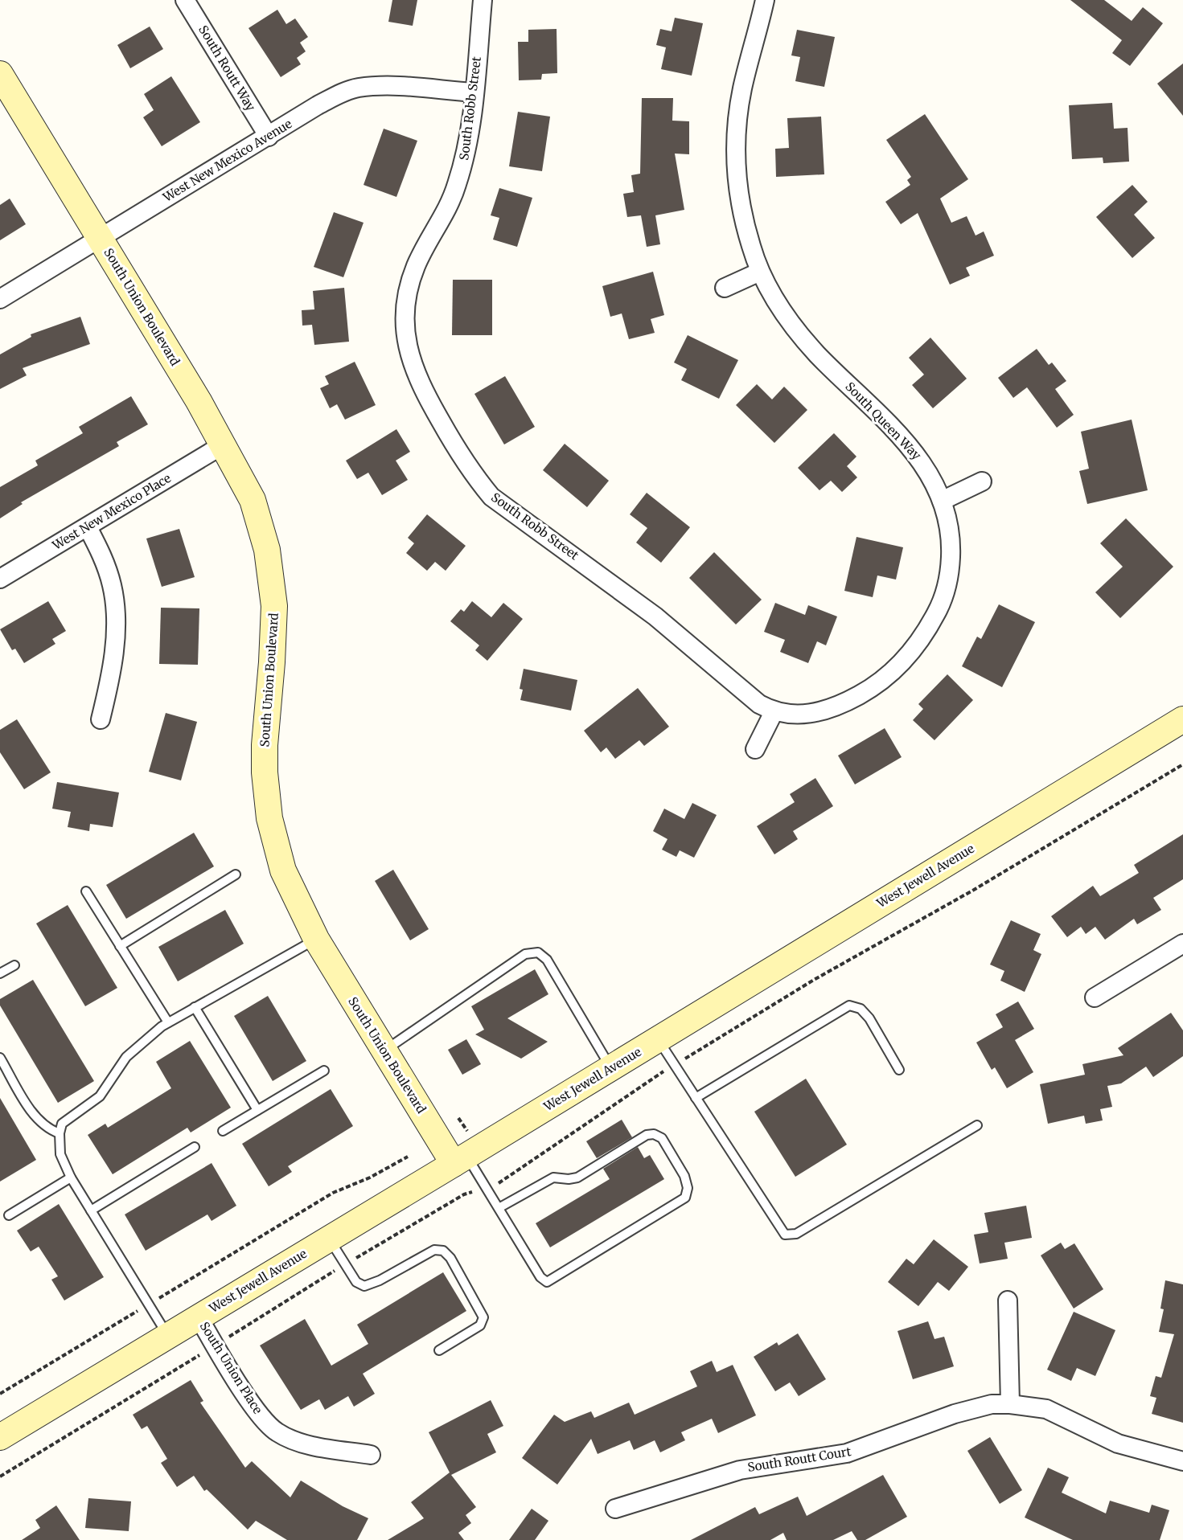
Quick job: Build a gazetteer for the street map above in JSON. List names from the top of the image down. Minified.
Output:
{"streets":{"main road":["South Union Boulevard","West Jewell Avenue"],"street":["South Routt Way","South Robb Street","West New Mexico Avenue","South Queen Way","West New Mexico Place","South Union Place","South Routt Court"]},"crossings":[["South Routt Way","West New Mexico Avenue"],["South Robb Street","West New Mexico Avenue"],["South Robb Street","South Queen Way"],["West New Mexico Avenue","South Union Boulevard"],["South Union Boulevard","West New Mexico Place"],["South Union Boulevard","West Jewell Avenue"],["West Jewell Avenue","South Union Place"]]}
